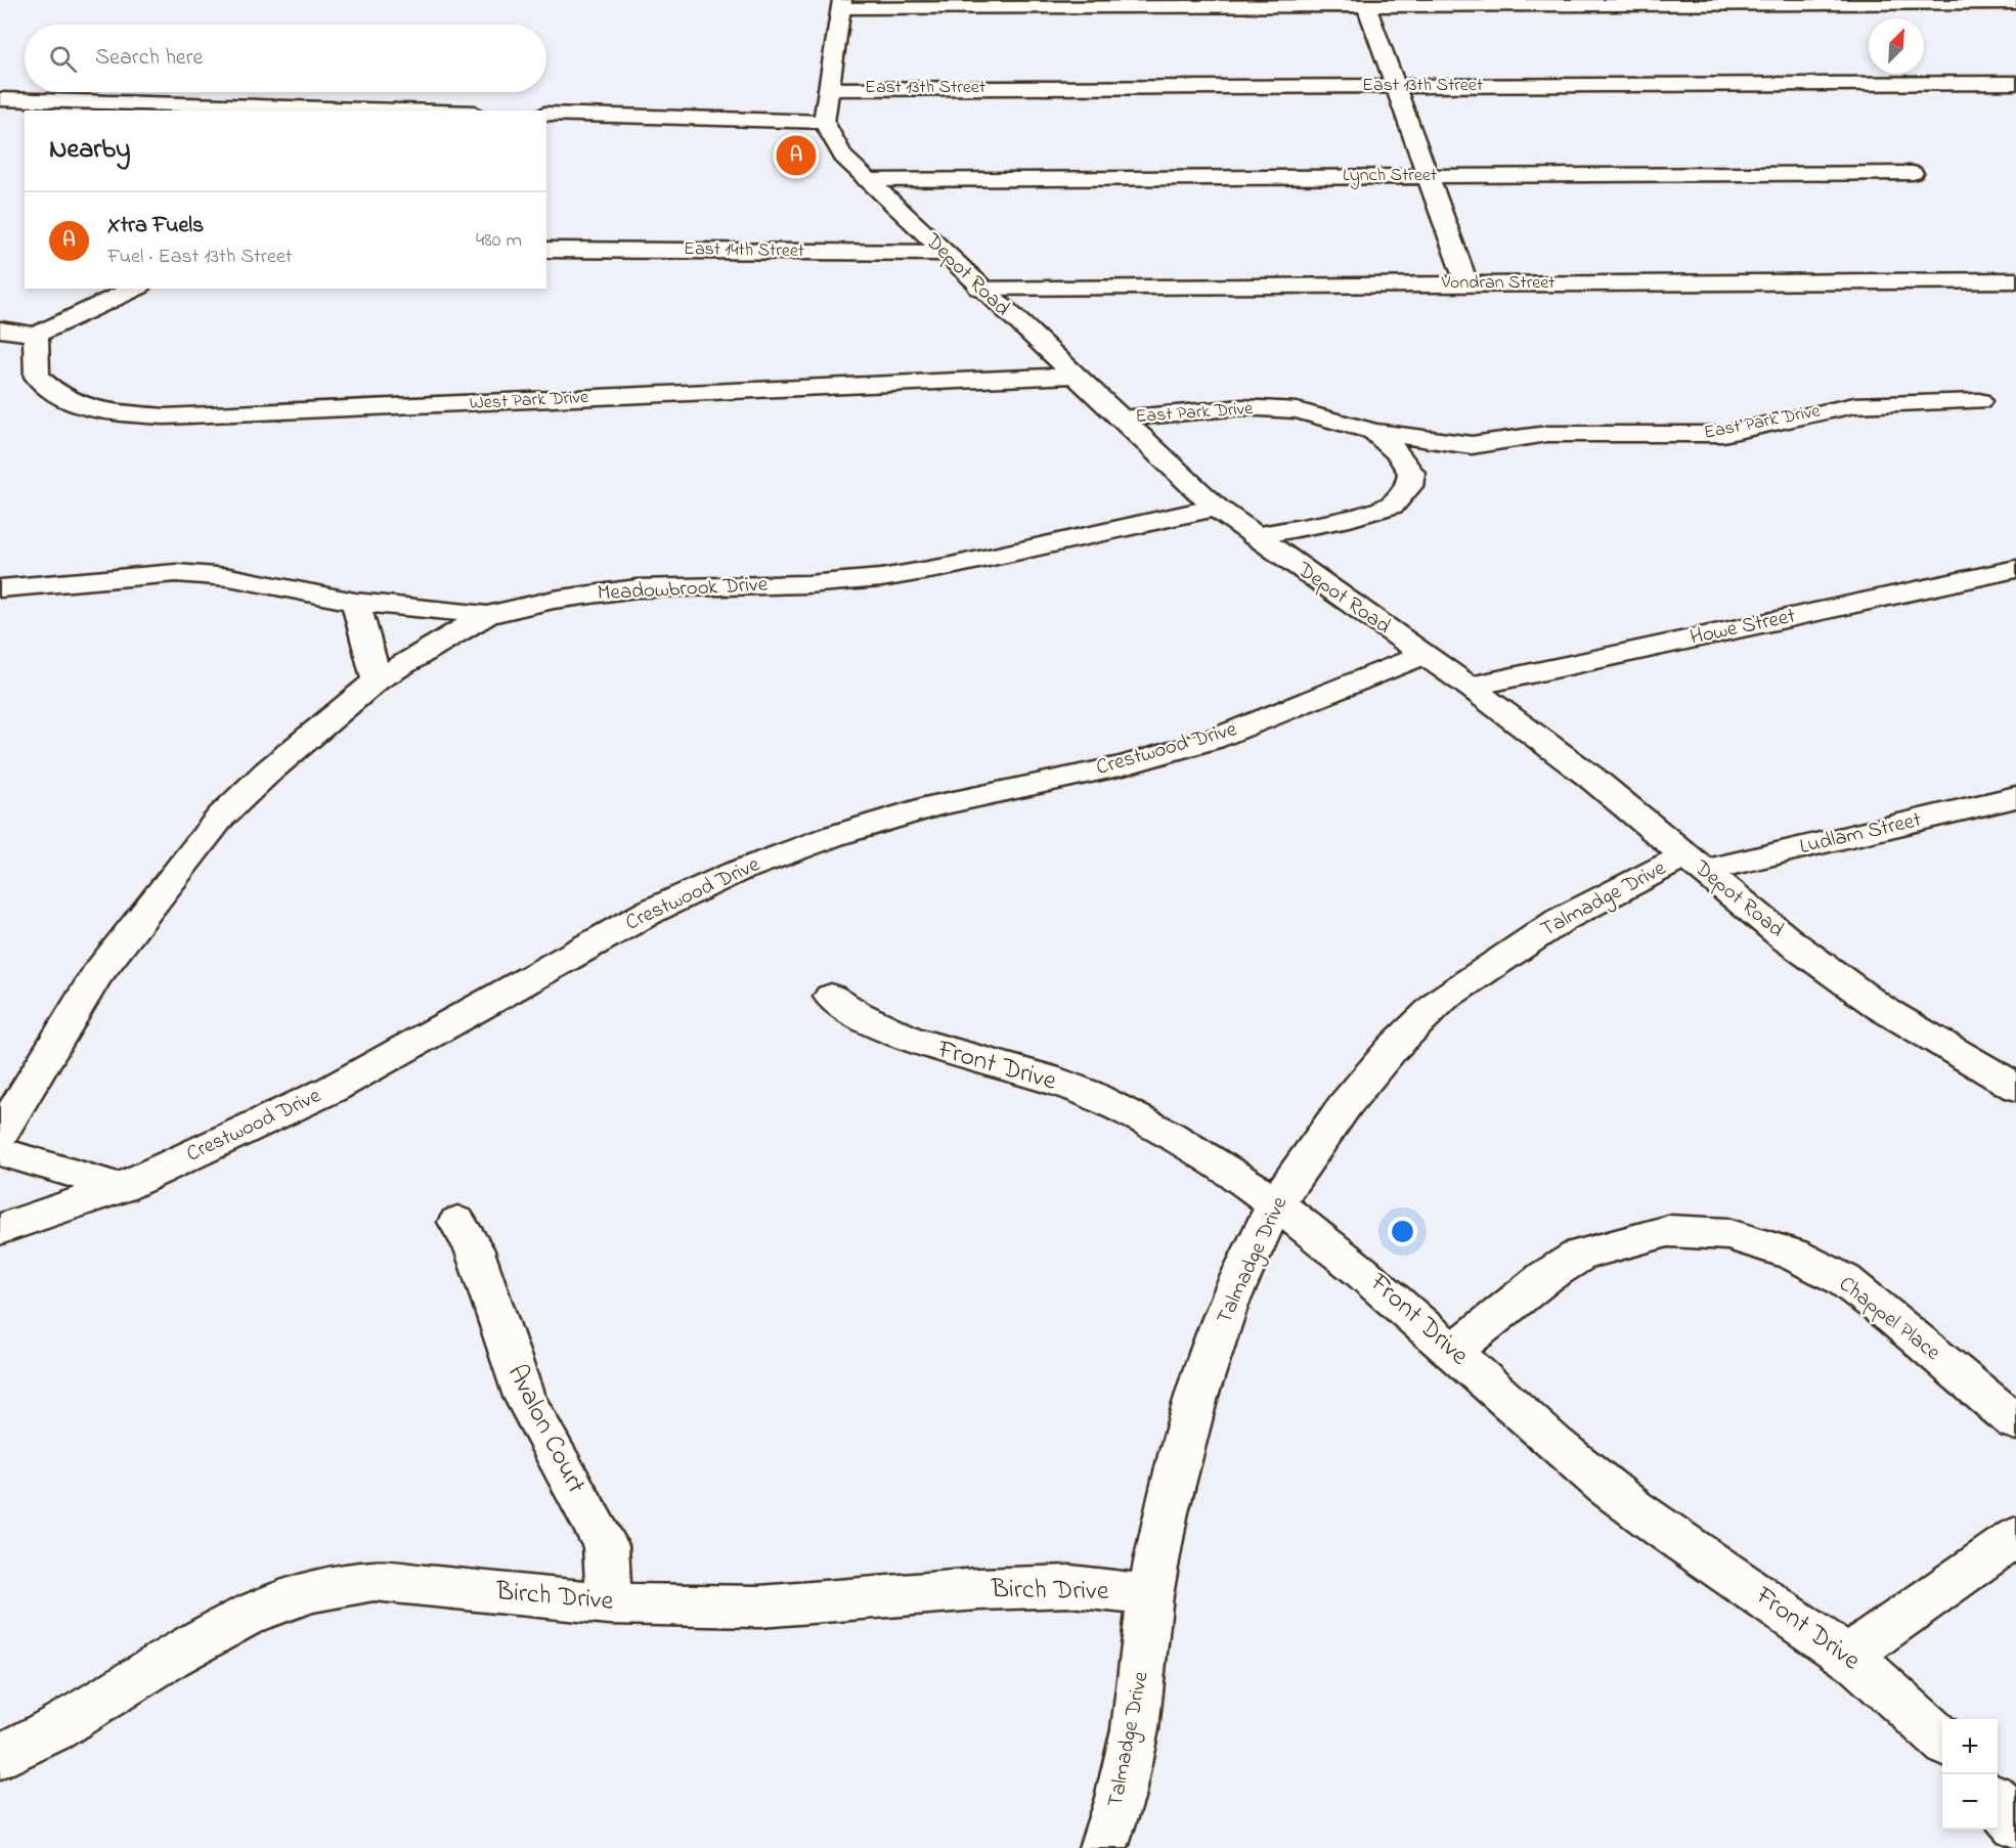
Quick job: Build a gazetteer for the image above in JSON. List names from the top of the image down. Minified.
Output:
{"streets":{"street":["East 13th Street","Lynch Street","East 14th Street","Depot Road","Vondran Street","West Park Drive","East Park Drive","Meadowbrook Drive","Howe Street","Crestwood Drive","Ludlam Street","Talmadge Drive","Front Drive","Chappel Place","Avalon Court","Birch Drive"]},"crossings":[["Lynch Street","Depot Road"],["East 14th Street","Depot Road"],["Depot Road","Vondran Street"],["Depot Road","West Park Drive"],["Depot Road","East Park Drive"],["Depot Road","Meadowbrook Drive"],["Depot Road","Howe Street"],["Depot Road","Crestwood Drive"],["Depot Road","Ludlam Street"],["Depot Road","Talmadge Drive"],["Ludlam Street","Talmadge Drive"],["Talmadge Drive","Front Drive"],["Talmadge Drive","Birch Drive"],["Front Drive","Chappel Place"],["Avalon Court","Birch Drive"]],"north":"top right","page":{"search":"Search here","heading":"Nearby","pins":"A","list":[{"mark":"A","name":"Xtra Fuels","note":"Fuel · East 13th Street","value":"480 m"}],"map_buttons":["+","−"]}}
